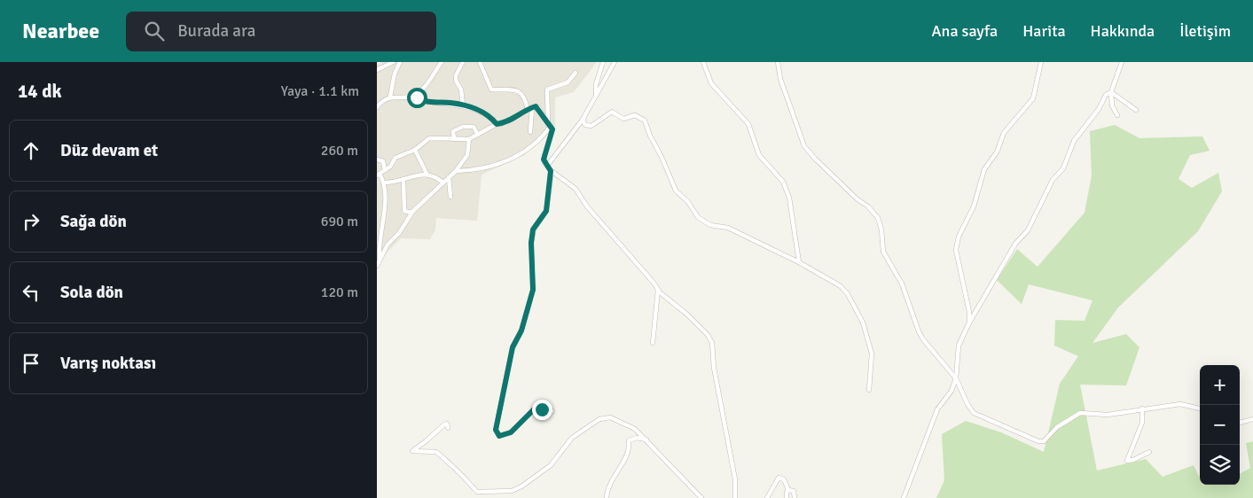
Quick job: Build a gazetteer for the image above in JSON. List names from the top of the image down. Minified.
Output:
{"page":{"header":"Nearbee","search":"Burada ara","nav":["Ana sayfa","Harita","Hakkında","İletişim"],"heading":["14 dk","Yaya · 1.1 km"],"list":[["Düz devam et","260 m"],["Sağa dön","690 m"],["Sola dön","120 m"],"Varış noktası"],"map_buttons":["+","−"]}}
